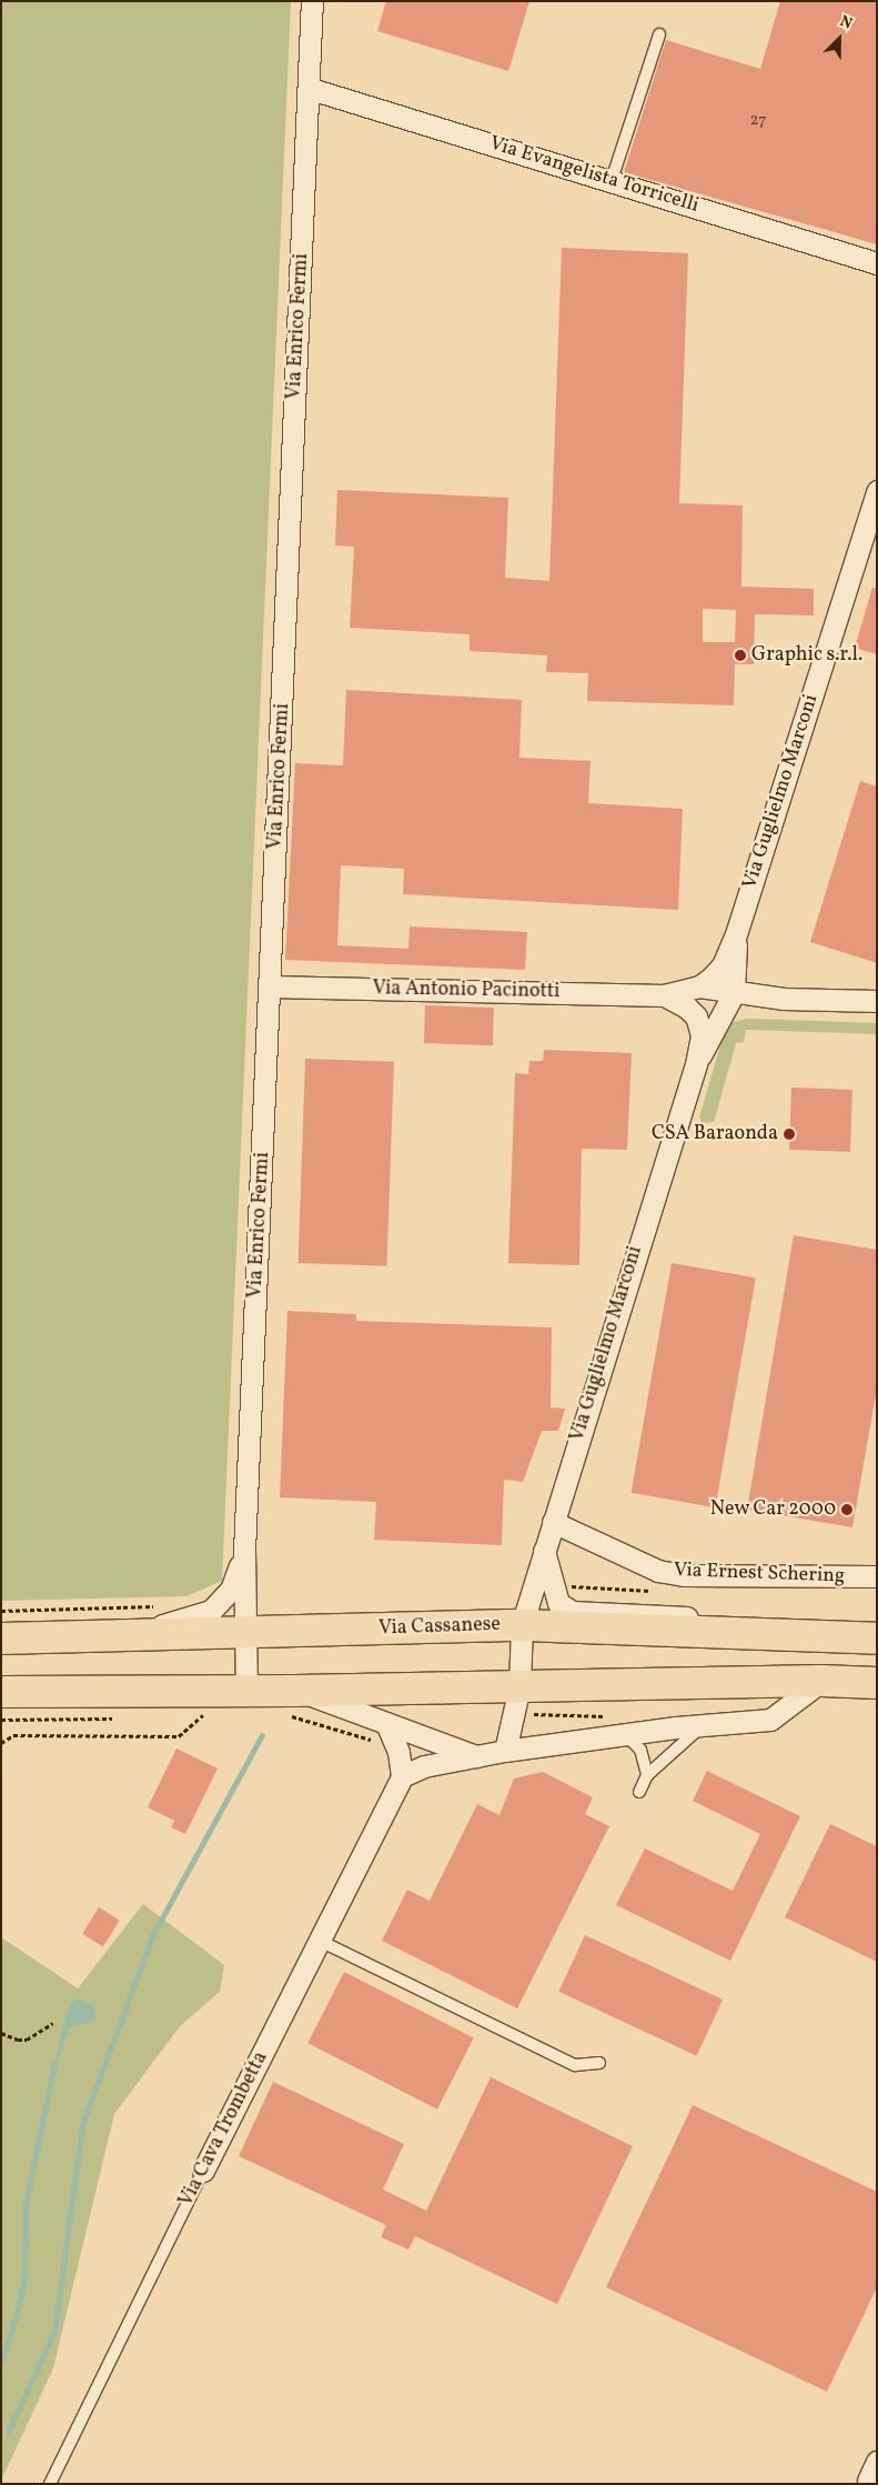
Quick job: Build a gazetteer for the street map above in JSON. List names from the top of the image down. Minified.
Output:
{"streets":{"main road":["Via Cassanese"],"street":["Via Evangelista Torricelli","Via Enrico Fermi","Via Guglielmo Marconi","Via Antonio Pacinotti","Via Ernest Schering","Via Cava Trombetta"]},"crossings":[["Via Evangelista Torricelli","Via Enrico Fermi"],["Via Enrico Fermi","Via Antonio Pacinotti"],["Via Enrico Fermi","Via Cassanese"],["Via Guglielmo Marconi","Via Antonio Pacinotti"],["Via Guglielmo Marconi","Via Ernest Schering"],["Via Guglielmo Marconi","Via Cassanese"]],"places":["Graphic s.r.l.","CSA Baraonda","New Car 2000"],"house_numbers":["27"],"north":"top right"}
